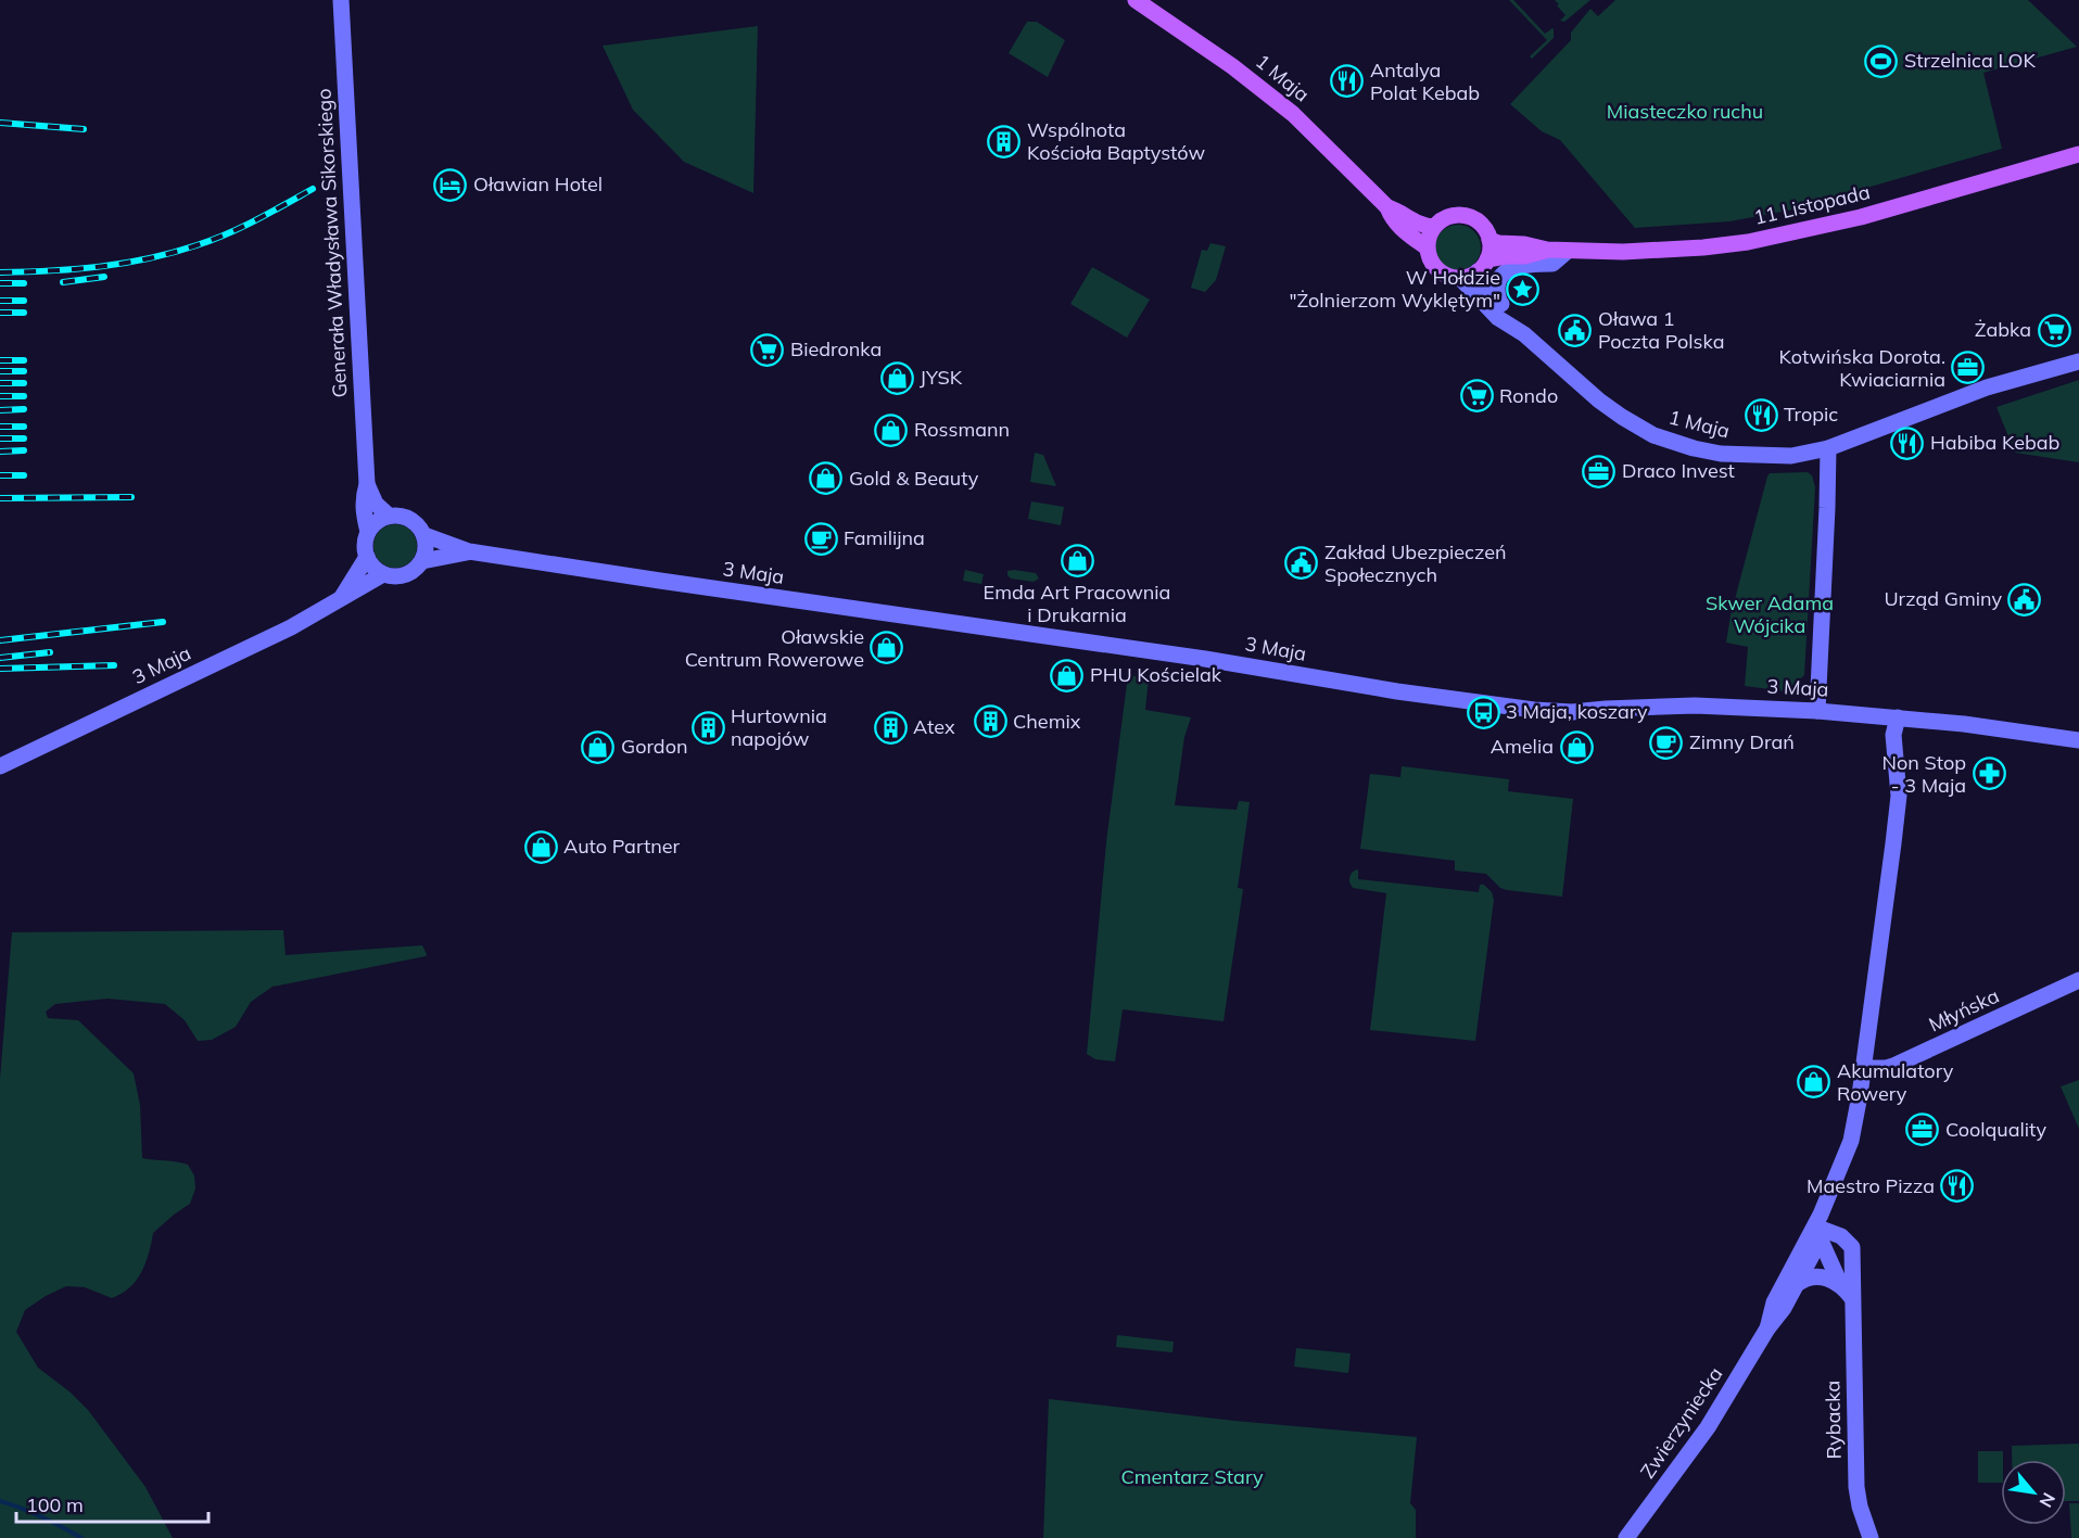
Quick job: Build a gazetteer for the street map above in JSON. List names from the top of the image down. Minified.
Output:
{"streets":{"main road":["1 Maja","11 Listopada"],"street":["Generała Władysława Sikorskiego","3 Maja","Młyńska","Rybacka","Zwierzyniecka"]},"crossings":[["1 Maja","11 Listopada"],["Generała Władysława Sikorskiego","3 Maja"],["3 Maja","Zwierzyniecka"],["Młyńska","Zwierzyniecka"],["Rybacka","Zwierzyniecka"]],"parks":["Miasteczko ruchu","Skwer Adama Wójcika","Cmentarz Stary"],"places":{"sports":["Strzelnica LOK"],"restaurant":["Antalya Polat Kebab","Tropic","Habiba Kebab","Maestro Pizza"],"building":["Wspólnota Kościoła Baptystów","Chemix","Hurtownia napojów","Atex"],"hotel":["Oławian Hotel"],"place":["W Hołdzie \"Żolnierzom Wyklętym\""],"public building":["Oława 1 Poczta Polska","Zakład Ubezpieczeń Społecznych","Urząd Gminy"],"supermarket":["Żabka","Biedronka","Rondo"],"office":["Kotwińska Dorota. Kwiaciarnia","Draco Invest","Coolquality"],"shop":["JYSK","Rossmann","Gold & Beauty","Emda Art Pracownia i Drukarnia","Oławskie Centrum Rowerowe","PHU Kościelak","Gordon","Amelia","Auto Partner","Akumulatory Rowery"],"cafe":["Familijna","Zimny Drań"],"bus stop":["3 Maja, koszary"],"pharmacy":["Non Stop - 3 Maja"]},"scale_bar":"100 m","north":"bottom right"}
